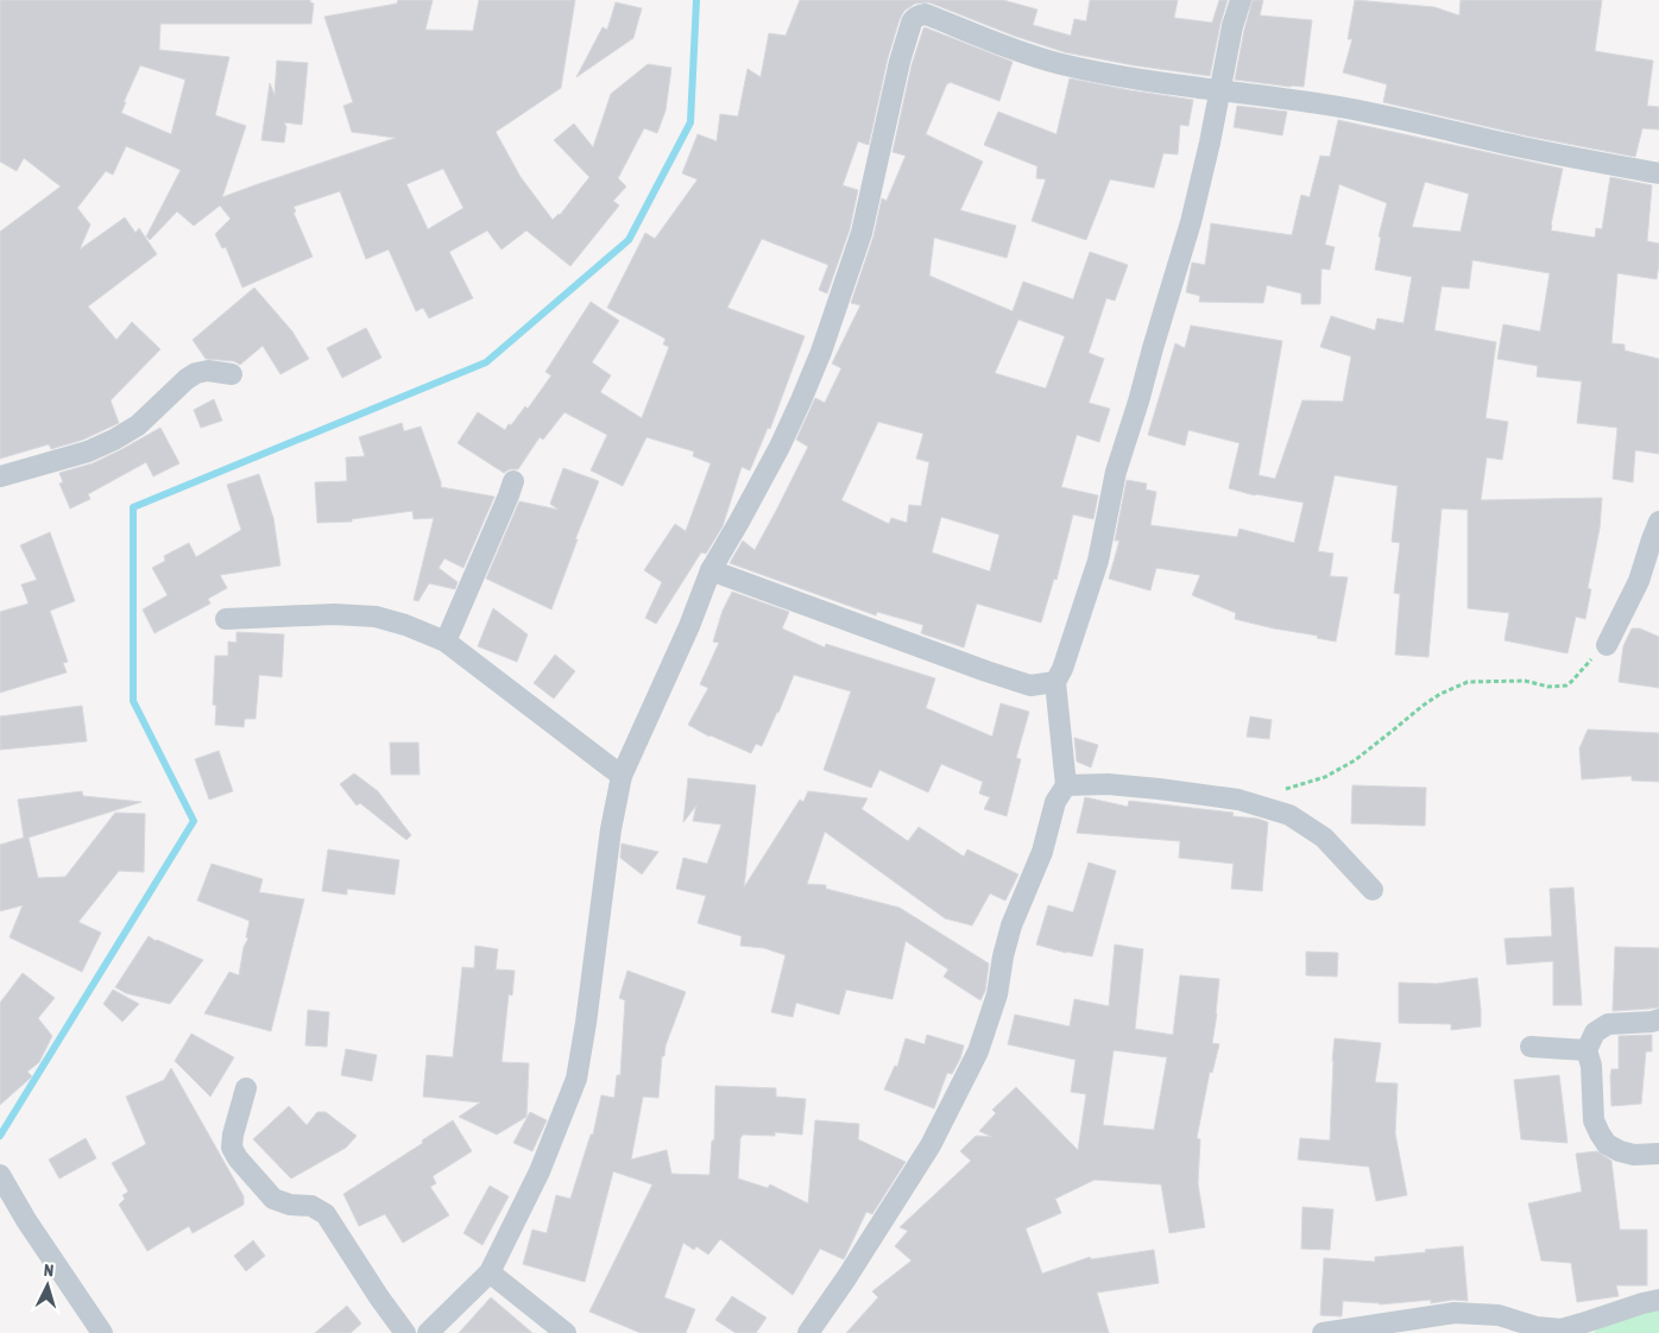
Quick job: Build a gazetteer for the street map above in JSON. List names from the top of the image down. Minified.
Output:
{"north":"top"}
